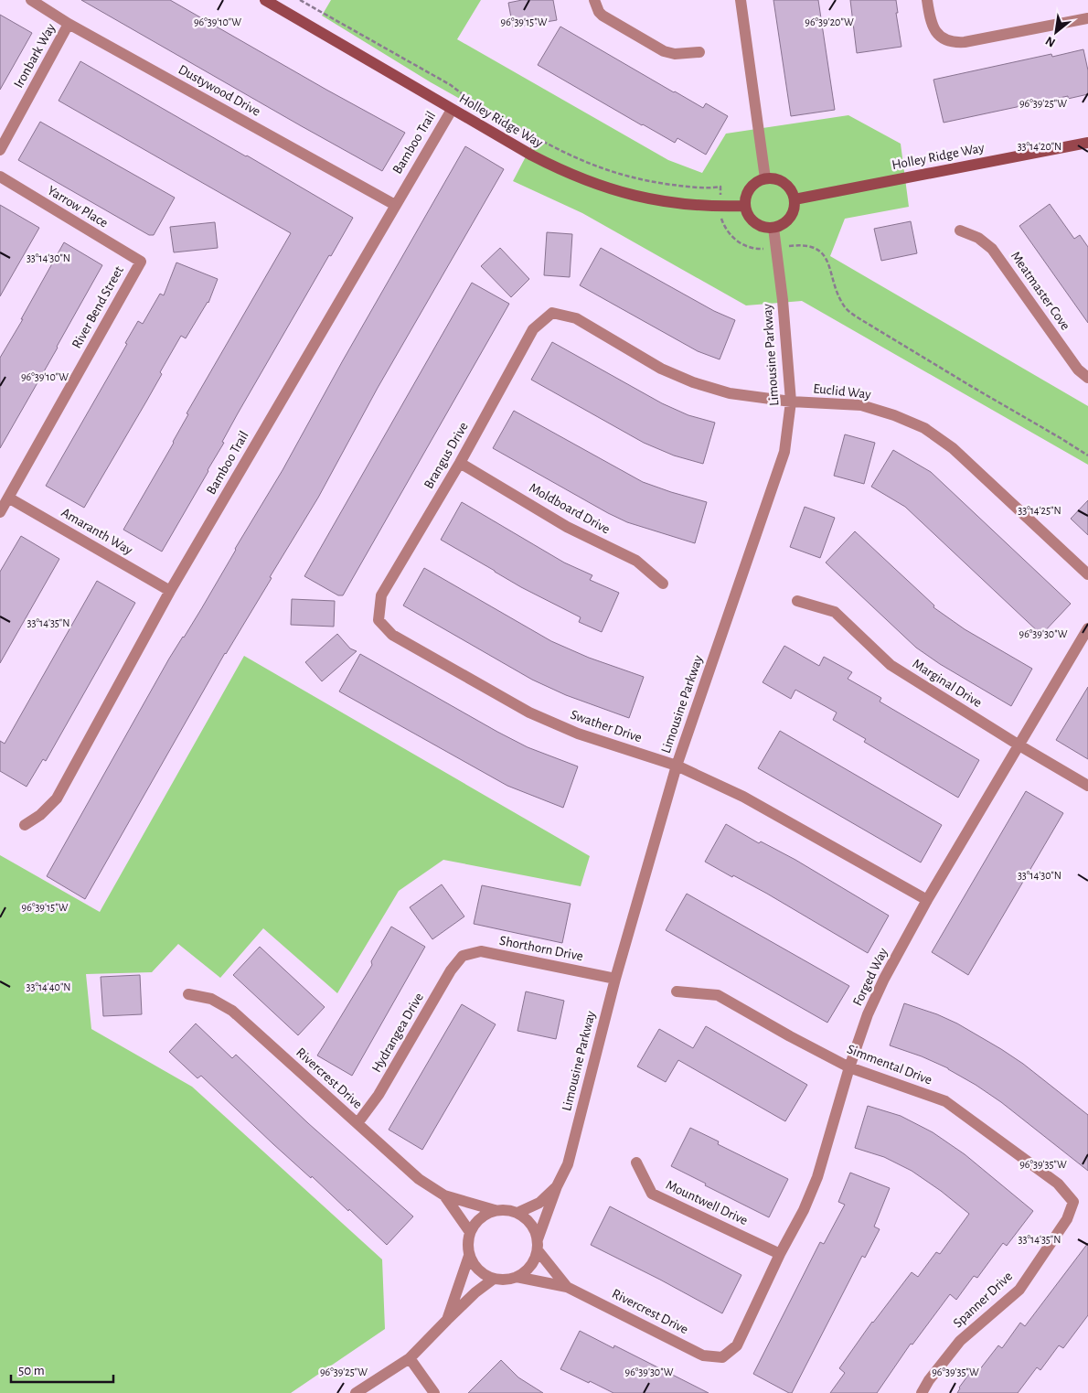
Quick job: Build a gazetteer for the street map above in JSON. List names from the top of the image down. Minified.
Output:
{"streets":{"street":["Ironbark Way","Dustywood Drive","Holley Ridge Way","Bamboo Trail","Yarrow Place","Meatmaster Cove","River Bend Street","Limousine Parkway","Euclid Way","Brangus Drive","Moldboard Drive","Amaranth Way","Marginal Drive","Swather Drive","Shorthorn Drive","Forged Way","Hydrangea Drive","Simmental Drive","Rivercrest Drive","Mountwell Drive","Spanner Drive"]},"crossings":[["Ironbark Way","Dustywood Drive"],["Dustywood Drive","Bamboo Trail"],["Holley Ridge Way","Bamboo Trail"],["Holley Ridge Way","Limousine Parkway"],["Bamboo Trail","Amaranth Way"],["Yarrow Place","River Bend Street"],["River Bend Street","Amaranth Way"],["Limousine Parkway","Euclid Way"],["Limousine Parkway","Swather Drive"],["Limousine Parkway","Shorthorn Drive"],["Limousine Parkway","Rivercrest Drive"],["Euclid Way","Brangus Drive"],["Brangus Drive","Moldboard Drive"],["Brangus Drive","Swather Drive"],["Marginal Drive","Forged Way"],["Swather Drive","Forged Way"],["Shorthorn Drive","Hydrangea Drive"],["Forged Way","Simmental Drive"],["Forged Way","Rivercrest Drive"],["Forged Way","Mountwell Drive"],["Hydrangea Drive","Rivercrest Drive"],["Simmental Drive","Spanner Drive"]],"scale_bar":"50 m","north":"bottom left","coordinates":["96°39'10\"W","96°39'15\"W","96°39'20\"W","96°39'25\"W","33°14'20\"N","33°14'30\"N","33°14'25\"N","33°14'35\"N","96°39'30\"W","33°14'40\"N","96°39'35\"W"]}
